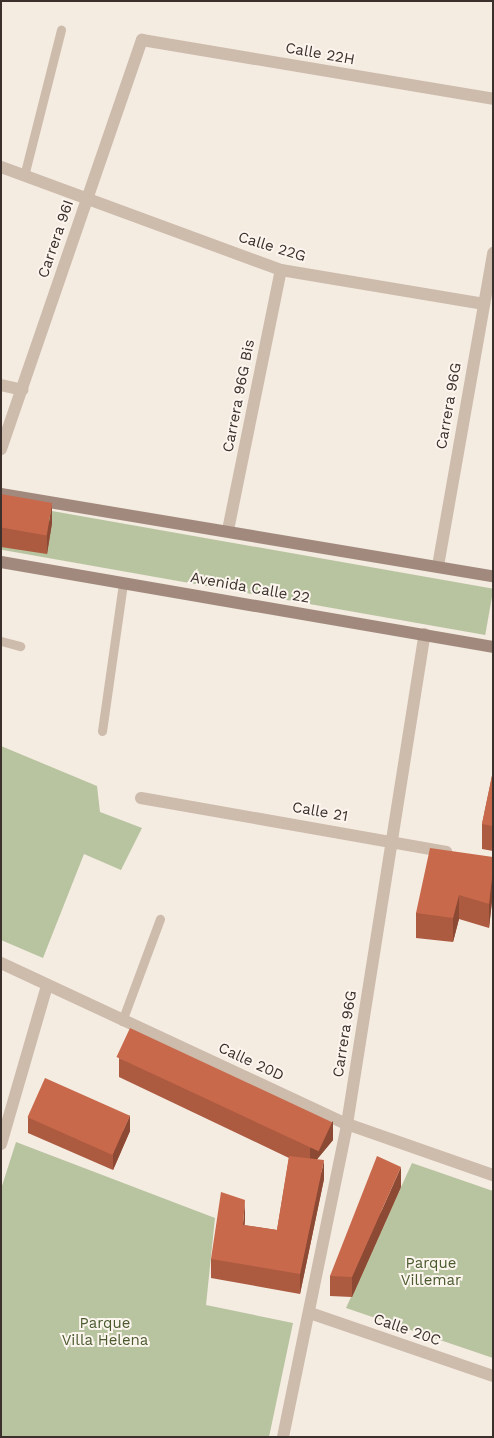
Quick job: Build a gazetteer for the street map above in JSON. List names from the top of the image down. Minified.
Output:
{"streets":{"main road":["Avenida Calle 22"],"street":["Calle 22H","Carrera 96I","Calle 22G","Carrera 96G Bis","Carrera 96G","Calle 21","Calle 20D","Calle 20C"]},"crossings":[["Calle 22H","Carrera 96I"],["Carrera 96I","Calle 22G"],["Calle 22G","Carrera 96G Bis"],["Calle 22G","Carrera 96G"],["Carrera 96G","Avenida Calle 22"],["Carrera 96G","Calle 21"],["Carrera 96G","Calle 20D"],["Carrera 96G","Calle 20C"]],"parks":["Parque Villemar","Parque Villa Helena"]}
